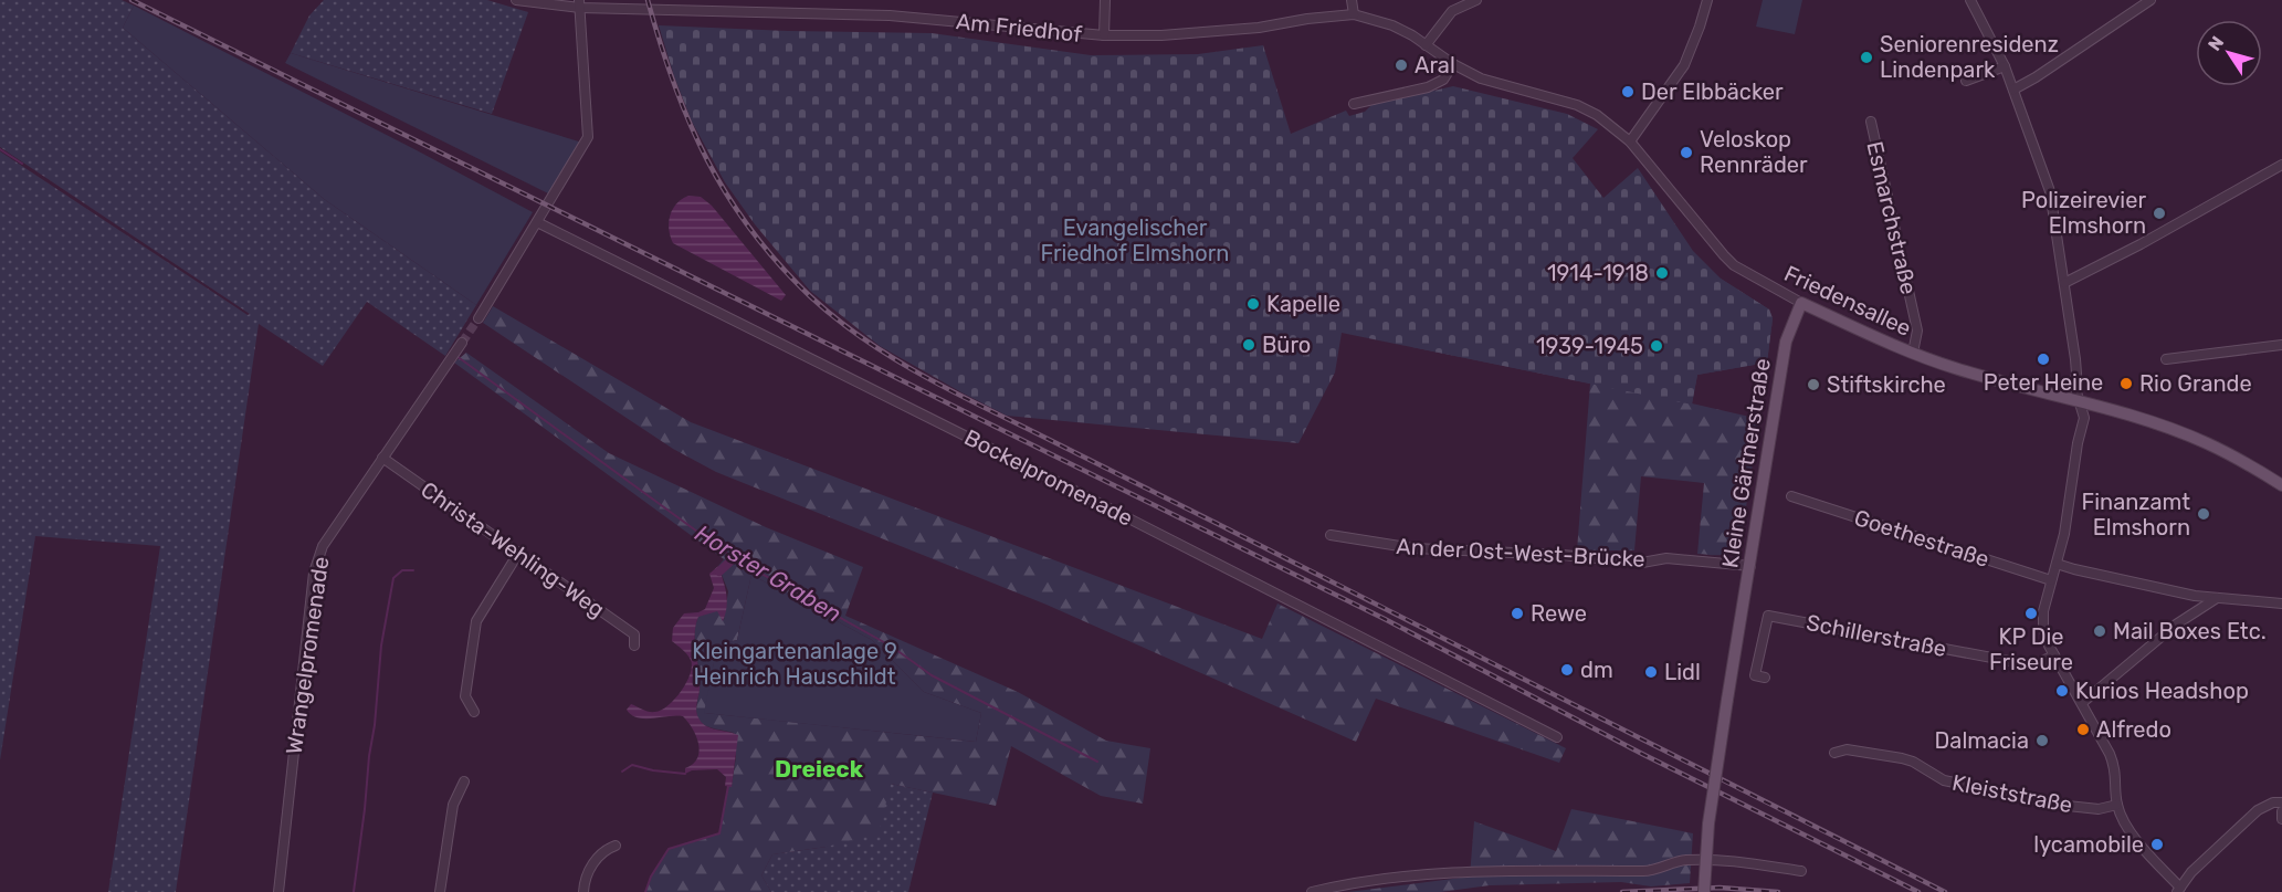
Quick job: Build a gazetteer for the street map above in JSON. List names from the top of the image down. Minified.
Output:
{"streets":{"main road":["Friedensallee","Kleine Gärtnerstraße"],"street":["Am Friedhof","Esmarchstraße","Bockelpromenade","Goethestraße","Christa-Wehling-Weg","An der Ost-West-Brücke","Schillerstraße","Wrangelpromenade","Kleiststraße"]},"crossings":[["Am Friedhof","Friedensallee"],["Esmarchstraße","Friedensallee"],["Friedensallee","Kleine Gärtnerstraße"],["Kleine Gärtnerstraße","An der Ost-West-Brücke"],["Christa-Wehling-Weg","Wrangelpromenade"]],"districts":["Dreieck"],"water":["Horster Graben"],"parks":["Evangelischer Friedhof Elmshorn","Kleingartenanlage 9 Heinrich Hauschildt"],"places":["Seniorenresidenz Lindenpark","Aral","Der Elbbäcker","Veloskop Rennräder","Polizeirevier Elmshorn","1914-1918","Kapelle","Büro","1939-1945","Peter Heine","Rio Grande","Stiftskirche","Finanzamt Elmshorn","Rewe","KP Die Friseure","Mail Boxes Etc.","dm","Lidl","Kurios Headshop","Alfredo","Dalmacia","lycamobile"],"north":"top left"}
